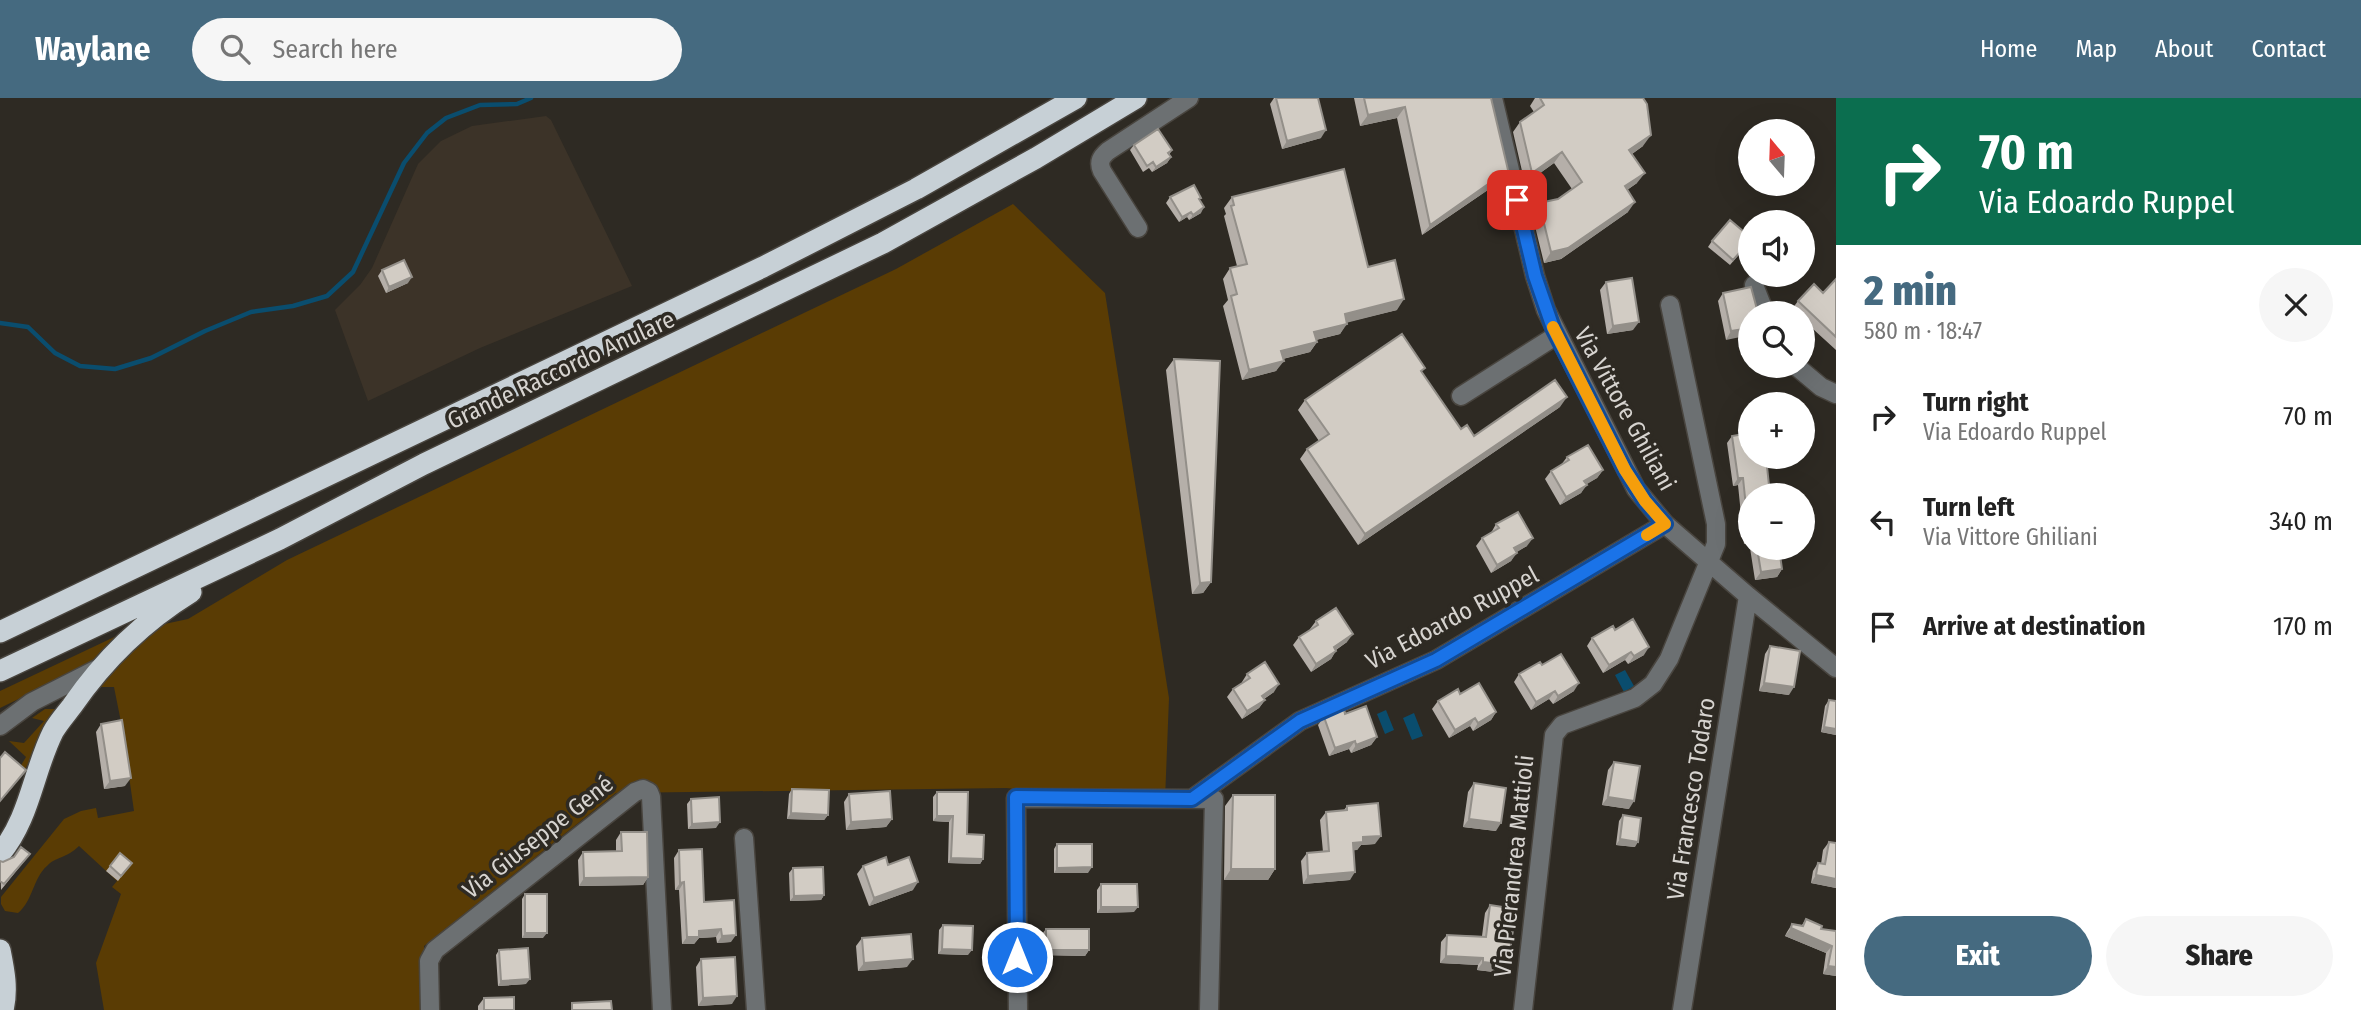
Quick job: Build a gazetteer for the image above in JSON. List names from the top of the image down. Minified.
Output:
{"streets":{"highway":["Grande Raccordo Anulare"],"street":["Via Vittore Ghiliani","Via Edoardo Ruppel","Via Francesco Todaro","Via Giuseppe Gené","Via Pierandrea Mattioli"]},"crossings":[["Via Vittore Ghiliani","Via Edoardo Ruppel"],["Via Vittore Ghiliani","Via Francesco Todaro"],["Via Vittore Ghiliani","Via Pierandrea Mattioli"]],"north":"top","page":{"header":"Waylane","search":"Search here","nav":["Home","Map","About","Contact"],"turn":["70 m","Via Edoardo Ruppel"],"map_buttons":["+","−"],"heading":["2 min","580 m · 18:47"],"list":[{"name":"Turn right","note":"Via Edoardo Ruppel","value":"70 m"},{"name":"Turn left","note":"Via Vittore Ghiliani","value":"340 m"},{"name":"Arrive at destination","value":"170 m"}],"buttons":["Exit","Share"]}}
